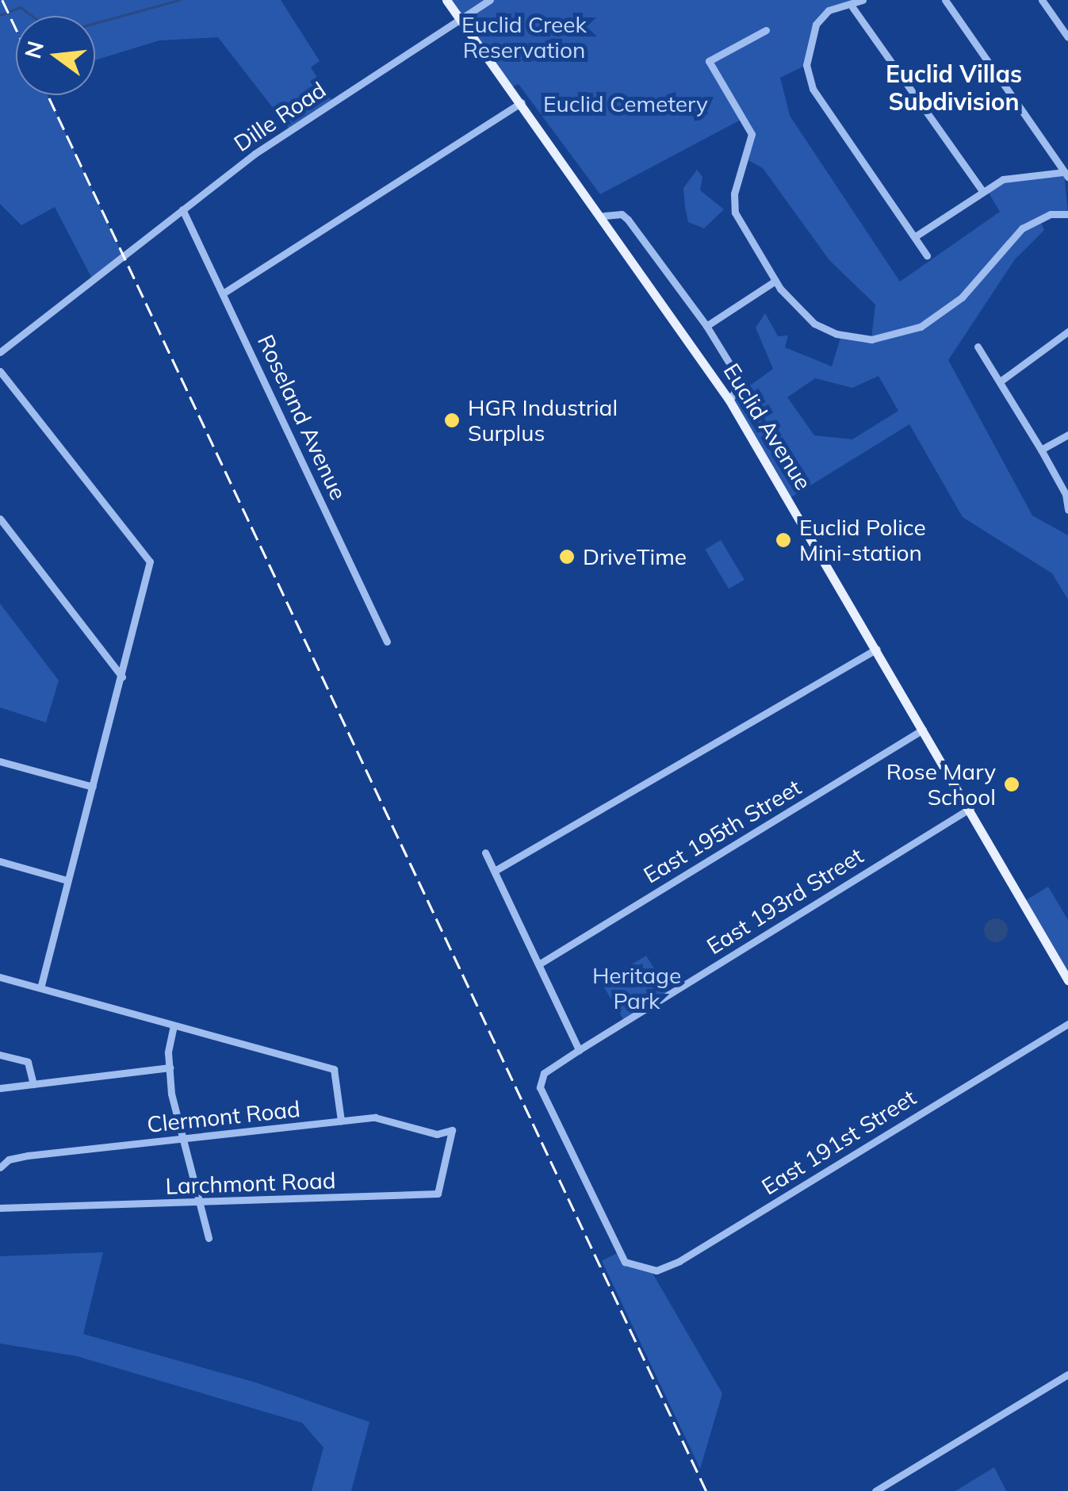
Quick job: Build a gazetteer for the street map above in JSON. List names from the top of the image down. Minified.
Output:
{"streets":{"main road":["Euclid Avenue"],"street":["Dille Road","Roseland Avenue","East 195th Street","East 193rd Street","Clermont Road","East 191st Street","Larchmont Road"]},"crossings":[["Dille Road","Roseland Avenue"],["Dille Road","Euclid Avenue"],["Euclid Avenue","East 195th Street"],["Euclid Avenue","East 193rd Street"],["East 193rd Street","East 191st Street"],["Clermont Road","Larchmont Road"]],"districts":["Euclid Villas Subdivision"],"parks":["Euclid Creek Reservation","Euclid Cemetery","Heritage Park"],"places":["HGR Industrial Surplus","Euclid Police Mini-station","DriveTime","Rose Mary School"],"north":"left"}
